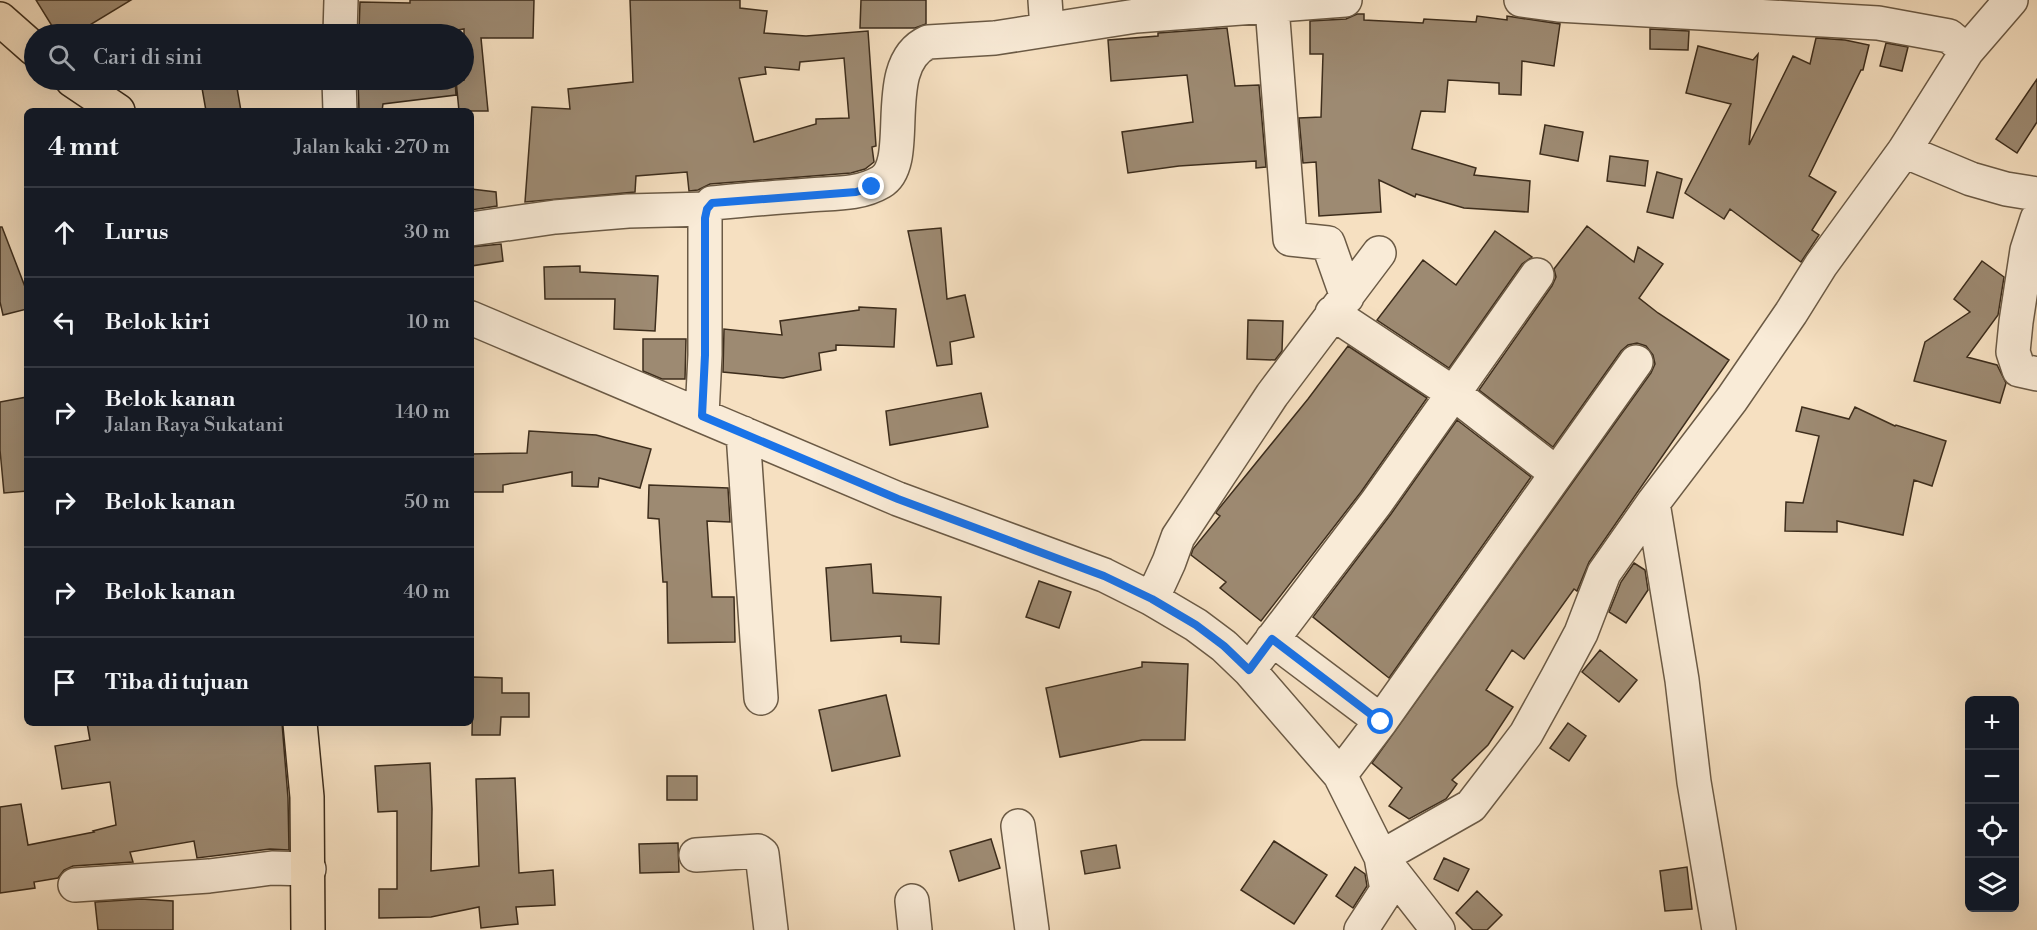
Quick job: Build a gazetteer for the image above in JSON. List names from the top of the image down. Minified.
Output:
{"page":{"search":"Cari di sini","heading":["4 mnt","Jalan kaki · 270 m"],"list":[["Lurus","30 m"],["Belok kiri","10 m"],["Belok kanan","Jalan Raya Sukatani","140 m"],["Belok kanan","50 m"],["Belok kanan","40 m"],"Tiba di tujuan"],"map_buttons":["+","−"]}}
